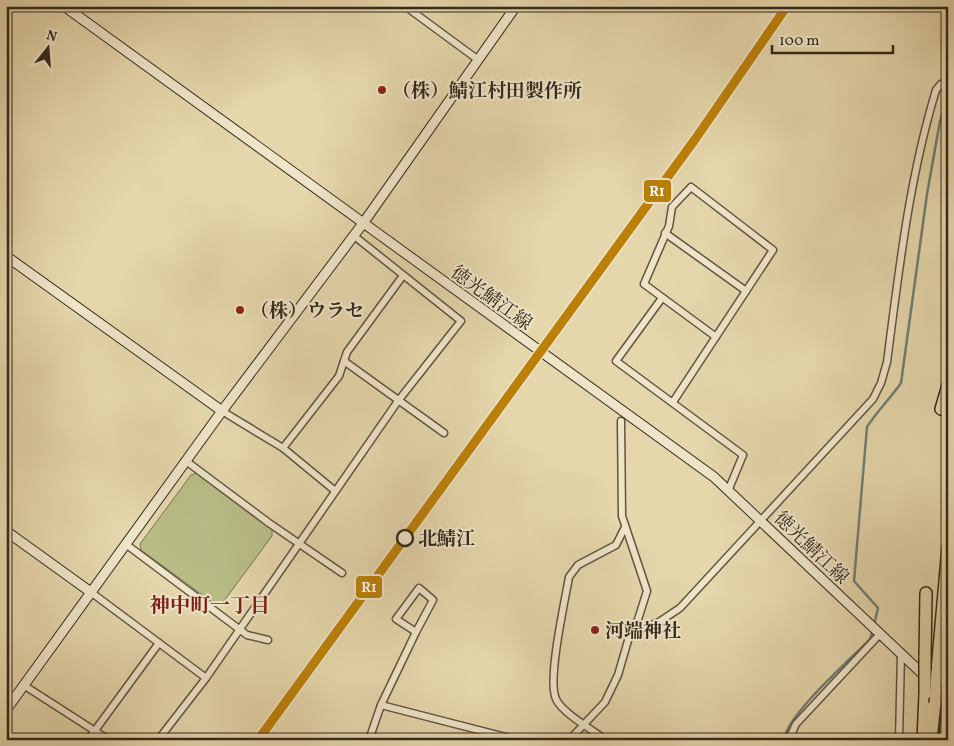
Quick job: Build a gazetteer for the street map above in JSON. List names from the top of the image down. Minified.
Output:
{"streets":{"street":["徳光鯖江線"]},"districts":["神中町一丁目"],"places":["（株）鯖江村田製作所","（株）ウラセ","北鯖江","河端神社"],"lines":["transit line R1"],"scale_bar":"100 m","north":"top"}
